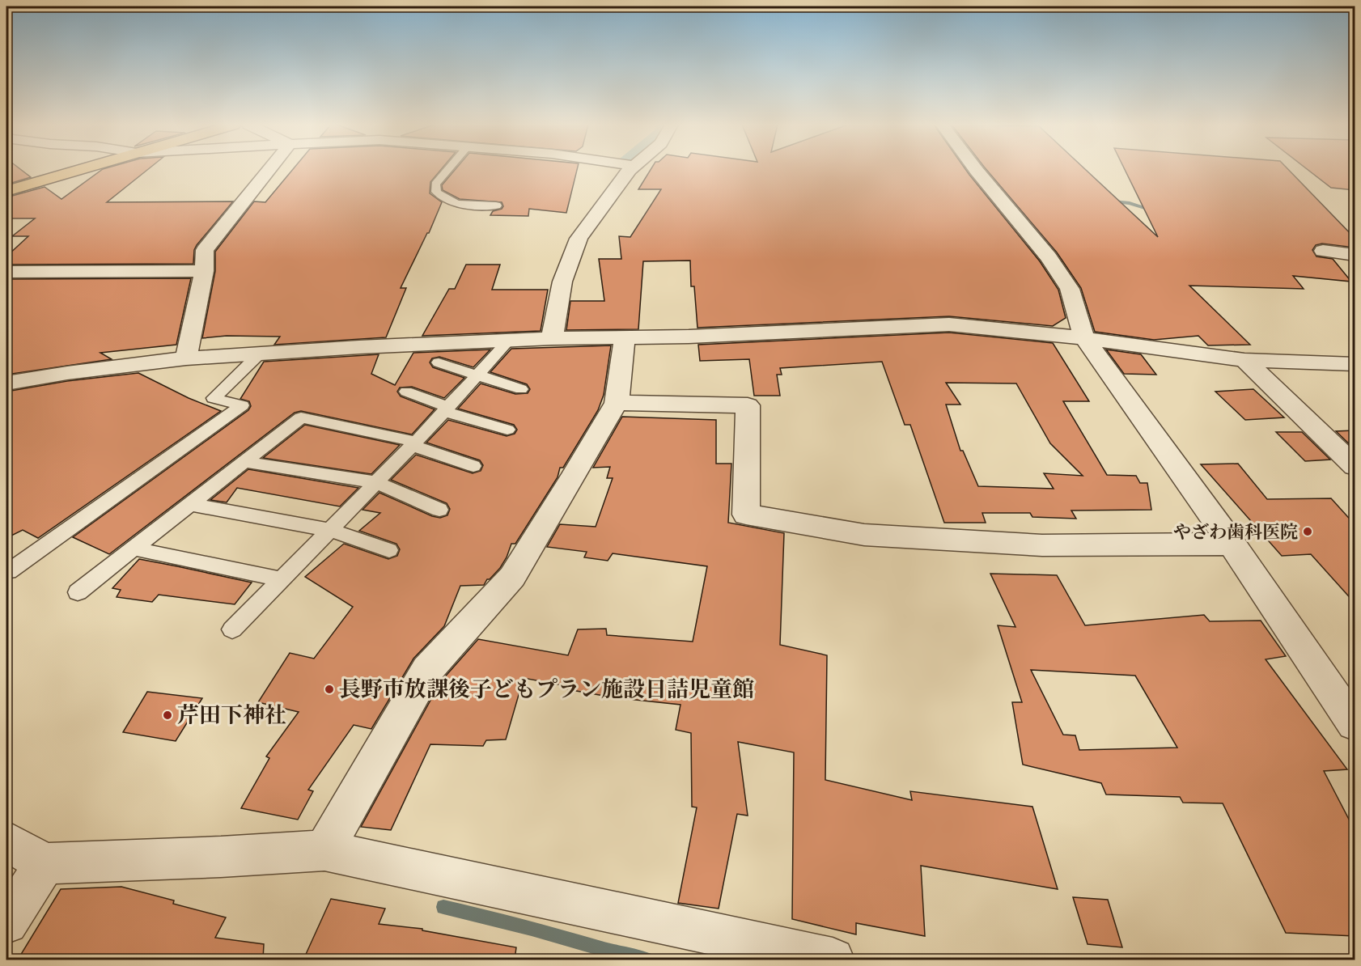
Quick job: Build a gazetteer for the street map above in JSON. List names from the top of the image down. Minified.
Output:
{"places":["やざわ歯科医院","長野市放課後子どもプラン施設日詰児童館","芹田下神社"]}
